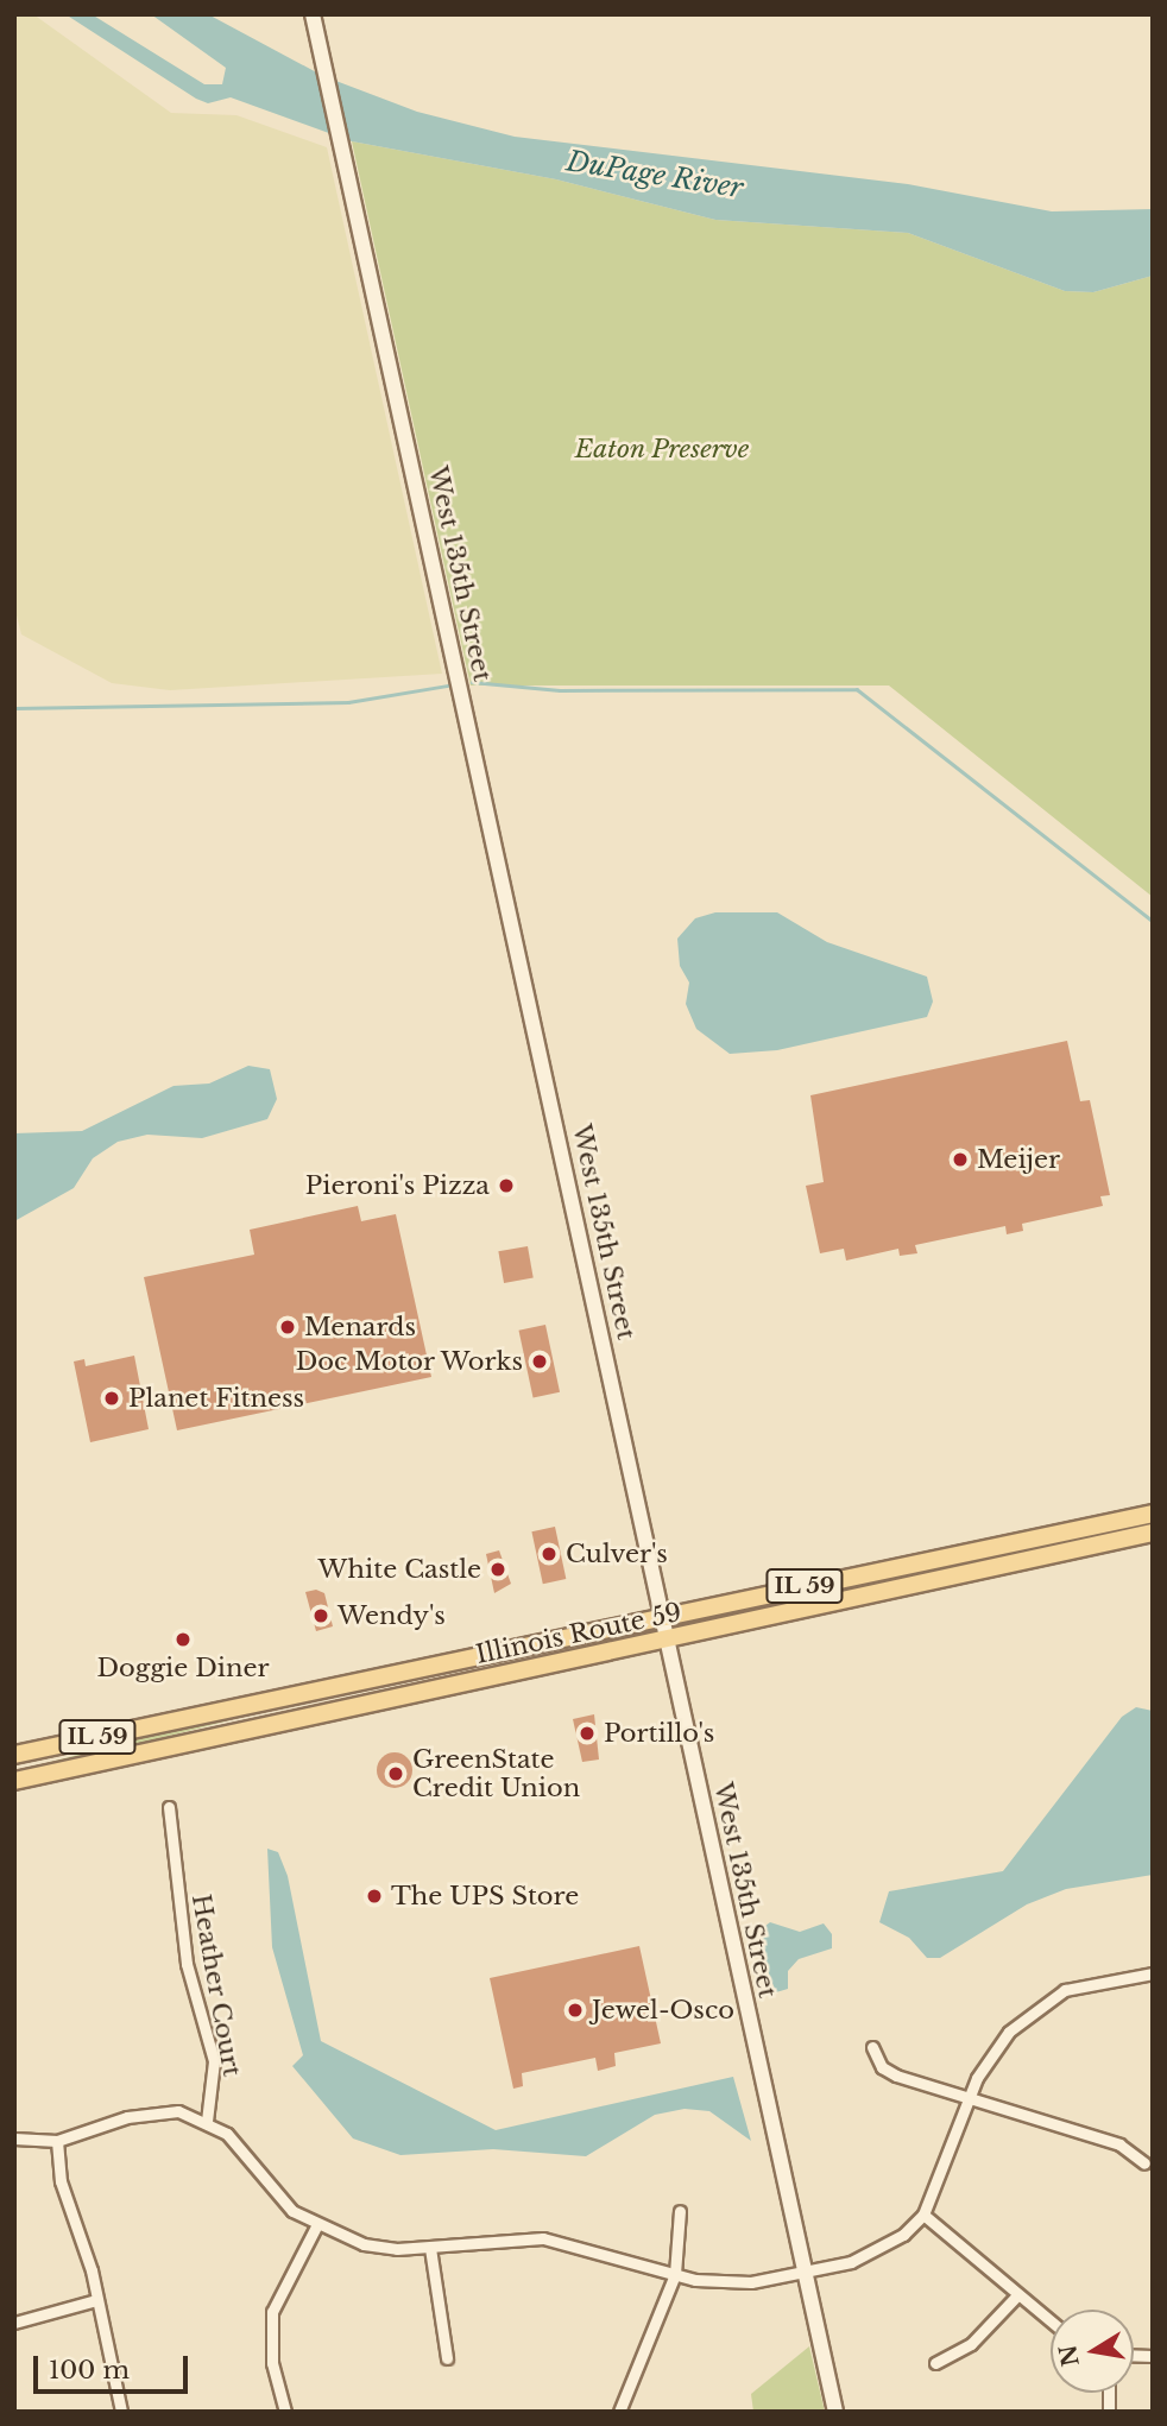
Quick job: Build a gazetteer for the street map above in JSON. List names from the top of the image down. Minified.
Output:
{"streets":{"main road":["IL 59","Illinois Route 59"],"street":["West 135th Street","Heather Court"]},"crossings":[["West 135th Street","Illinois Route 59"]],"water":["DuPage River"],"parks":["Eaton Preserve"],"places":["Meijer","Pieroni's Pizza","Menards","Doc Motor Works","Planet Fitness","Culver's","White Castle","Wendy's","Doggie Diner","Portillo's","GreenState Credit Union","The UPS Store","Jewel-Osco"],"scale_bar":"100 m","north":"left"}
